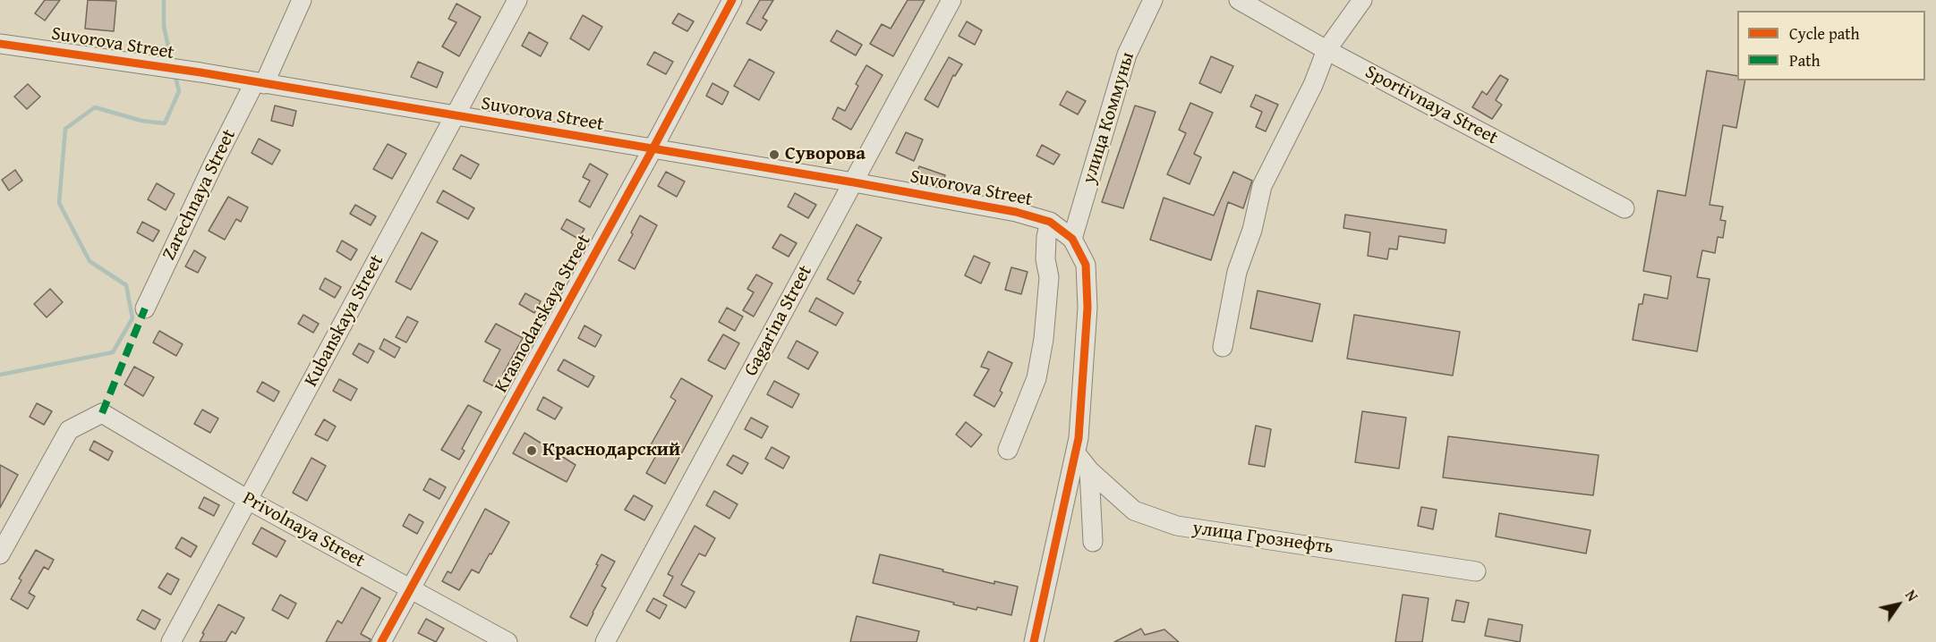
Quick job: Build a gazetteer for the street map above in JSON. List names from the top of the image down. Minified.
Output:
{"streets":{"street":["Suvorova Street","Sportivnaya Street","улица Коммуны","Zarechnaya Street","Krasnodarskaya Street","Kubanskaya Street","Gagarina Street","Privolnaya Street","улица Грознефть"]},"crossings":[["Suvorova Street","улица Коммуны"],["Suvorova Street","Zarechnaya Street"],["Suvorova Street","Krasnodarskaya Street"],["Suvorova Street","Kubanskaya Street"],["Suvorova Street","Gagarina Street"],["Krasnodarskaya Street","Privolnaya Street"],["Kubanskaya Street","Privolnaya Street"]],"places":["Суворова","Краснодарский"],"legend":["Cycle path","Path"],"north":"top right"}
